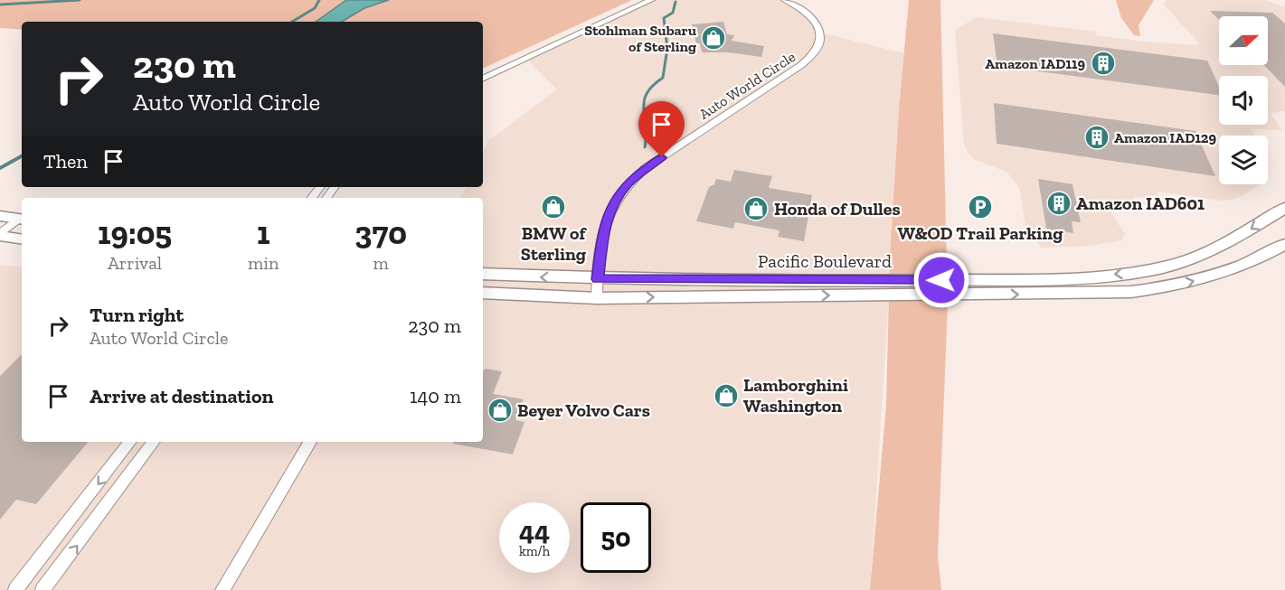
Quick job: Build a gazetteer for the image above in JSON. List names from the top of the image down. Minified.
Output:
{"streets":{"main road":["Pacific Boulevard"],"street":["Auto World Circle"]},"crossings":[["Auto World Circle","Pacific Boulevard"]],"places":{"shop":["Stohlman Subaru of Sterling","BMW of Sterling","Honda of Dulles","Lamborghini Washington","Beyer Volvo Cars"],"building":["Amazon IAD119","Amazon IAD129","Amazon IAD601"],"parking":["W&OD Trail Parking"]},"north":"right","page":{"turn":["230 m","Auto World Circle"],"then":"Then","eta":["19:05","Arrival","1","min","370","m"],"list":[{"name":"Turn right","note":"Auto World Circle","value":"230 m"},{"name":"Arrive at destination","value":"140 m"}],"speed":"44 km/h","limit":"50"}}
